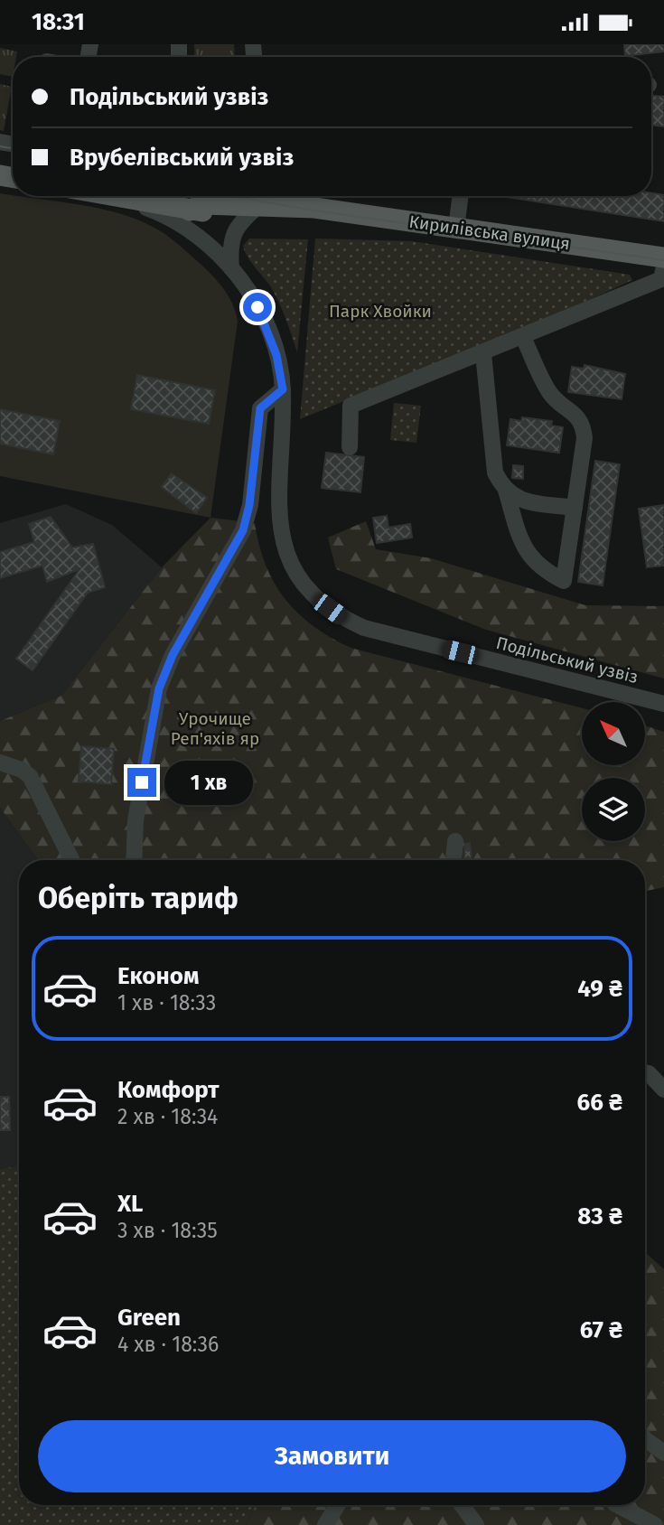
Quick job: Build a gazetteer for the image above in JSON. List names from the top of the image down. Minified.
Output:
{"streets":{"main road":["Кирилівська вулиця"],"street":["Подільський узвіз"]},"crossings":[["Кирилівська вулиця","Подільський узвіз"]],"parks":["Парк Хвойки","Урочище Реп'яхів яр"],"north":"top left","page":{"status":"18:31","banner":["Подільський узвіз","Врубелівський узвіз"],"bubble":"1 хв","heading":"Оберіть тариф","list":[{"name":"Економ","note":"1 хв · 18:33","value":"49 ₴"},{"name":"Комфорт","note":"2 хв · 18:34","value":"66 ₴"},{"name":"XL","note":"3 хв · 18:35","value":"83 ₴"},{"name":"Green","note":"4 хв · 18:36","value":"67 ₴"}],"buttons":"Замовити"}}
